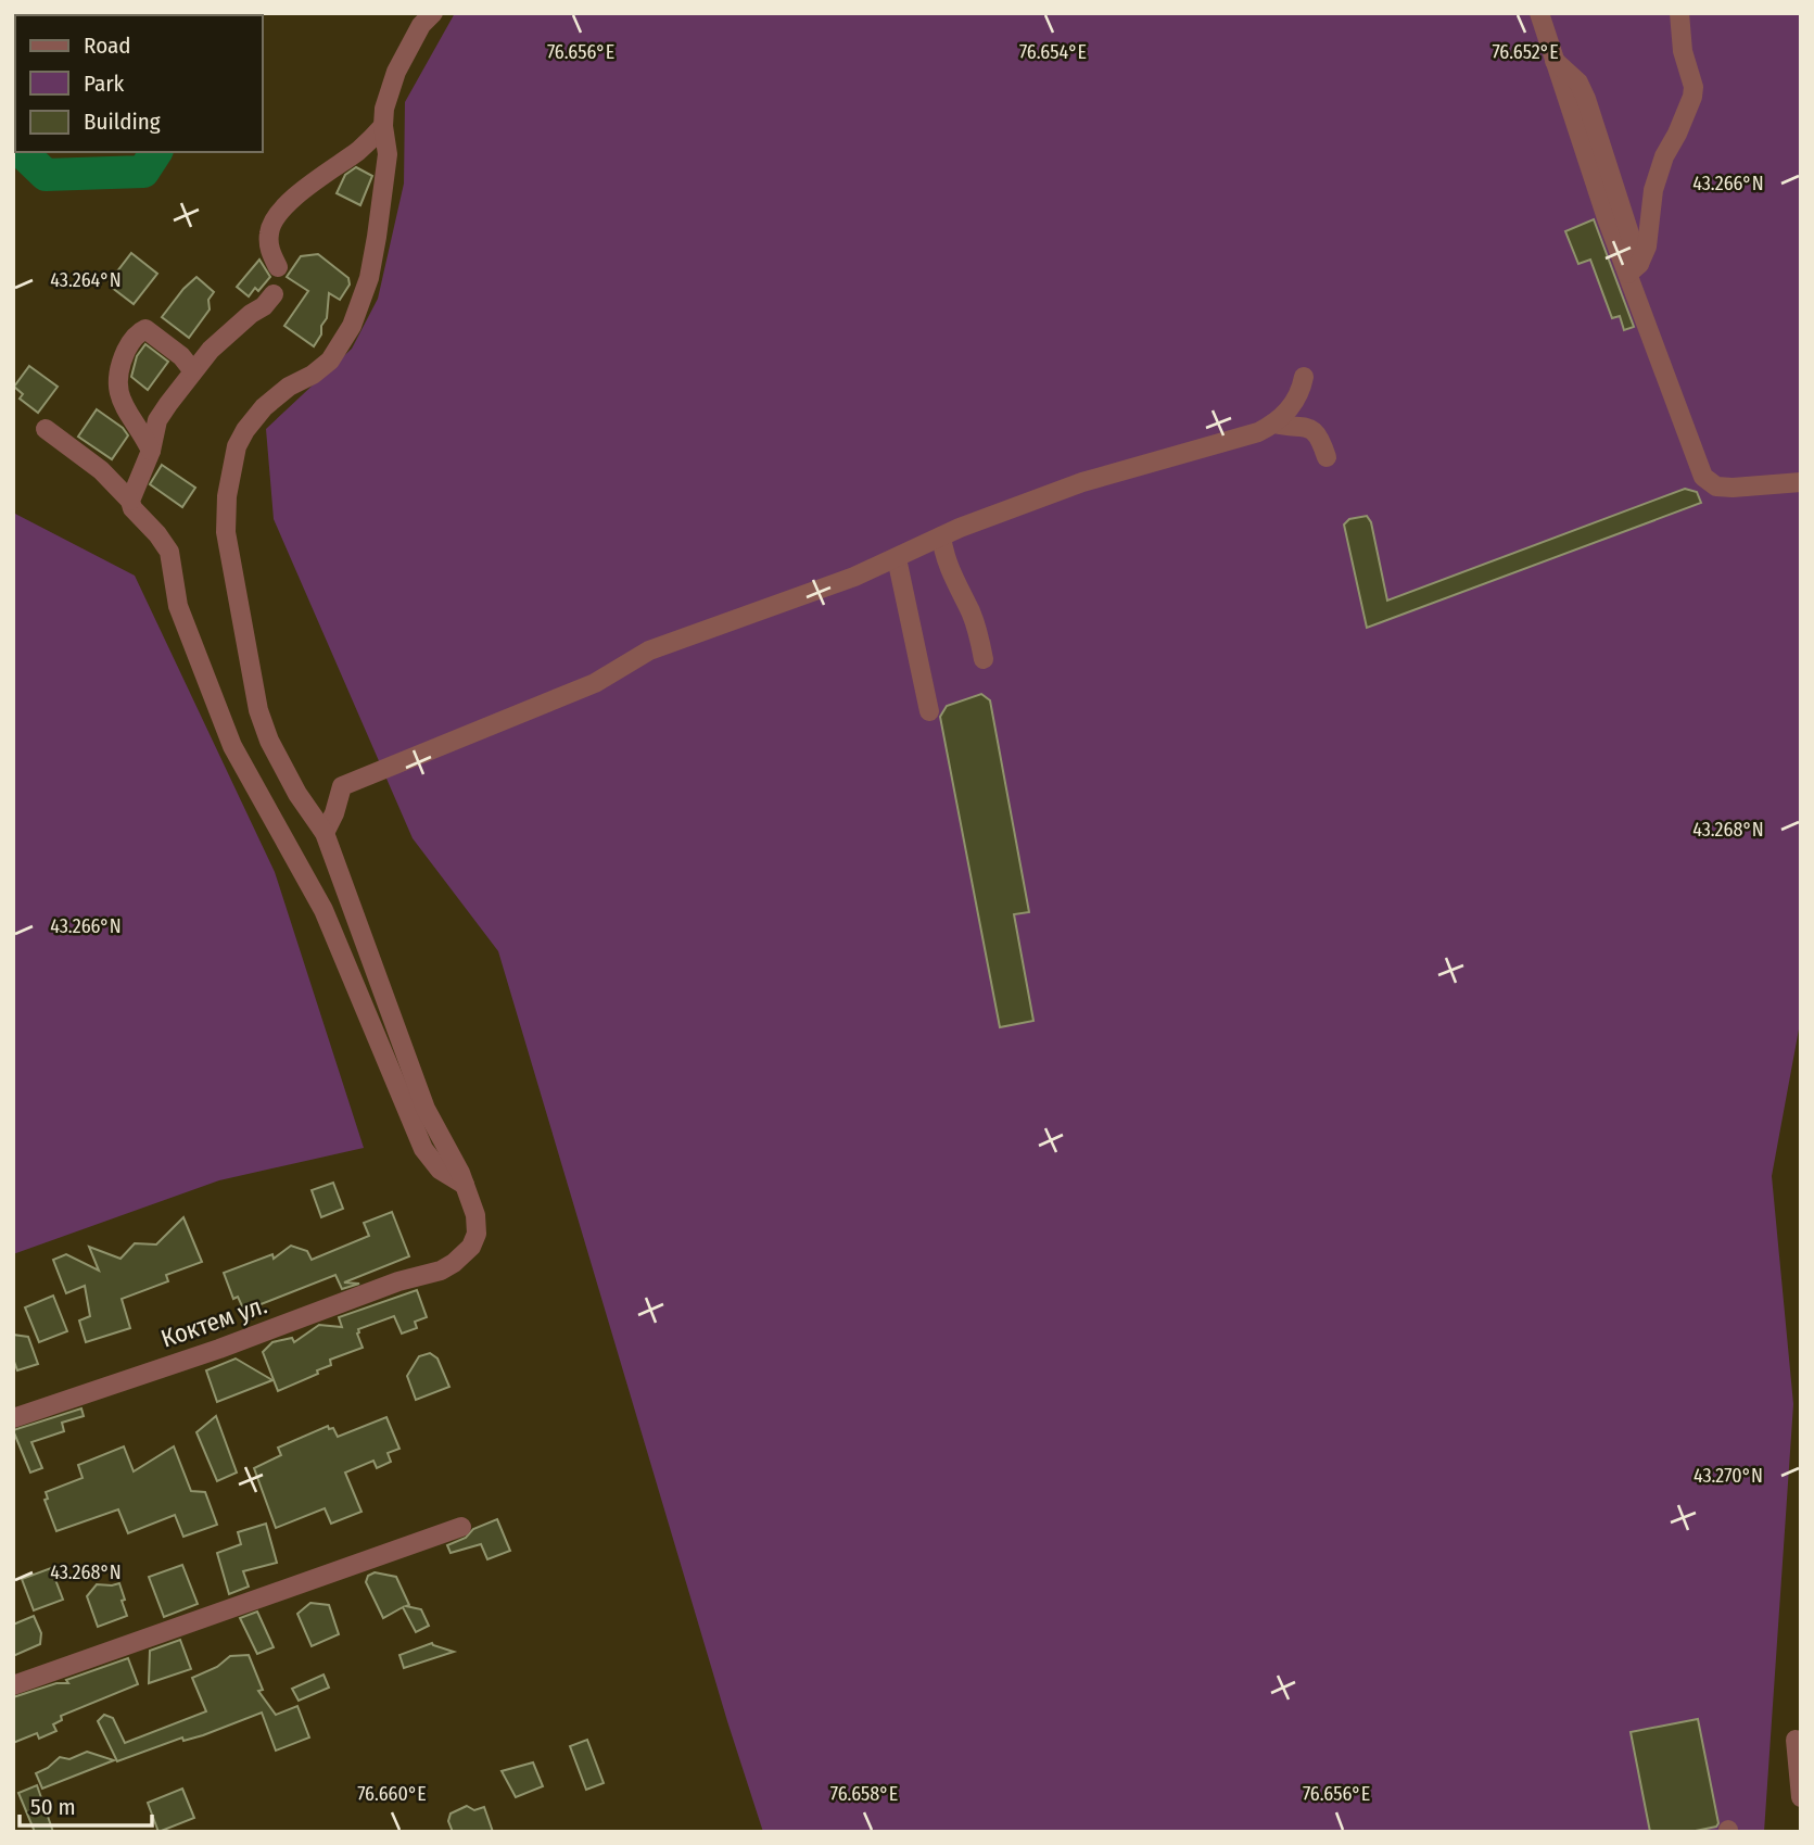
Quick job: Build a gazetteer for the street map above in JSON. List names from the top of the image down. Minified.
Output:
{"streets":{"street":["Коктем ул."]},"legend":["Road","Park","Building"],"scale_bar":"50 m","coordinates":["76.656°E","76.654°E","76.652°E","43.266°N","43.264°N","43.268°N","43.270°N","76.660°E","76.658°E"]}
